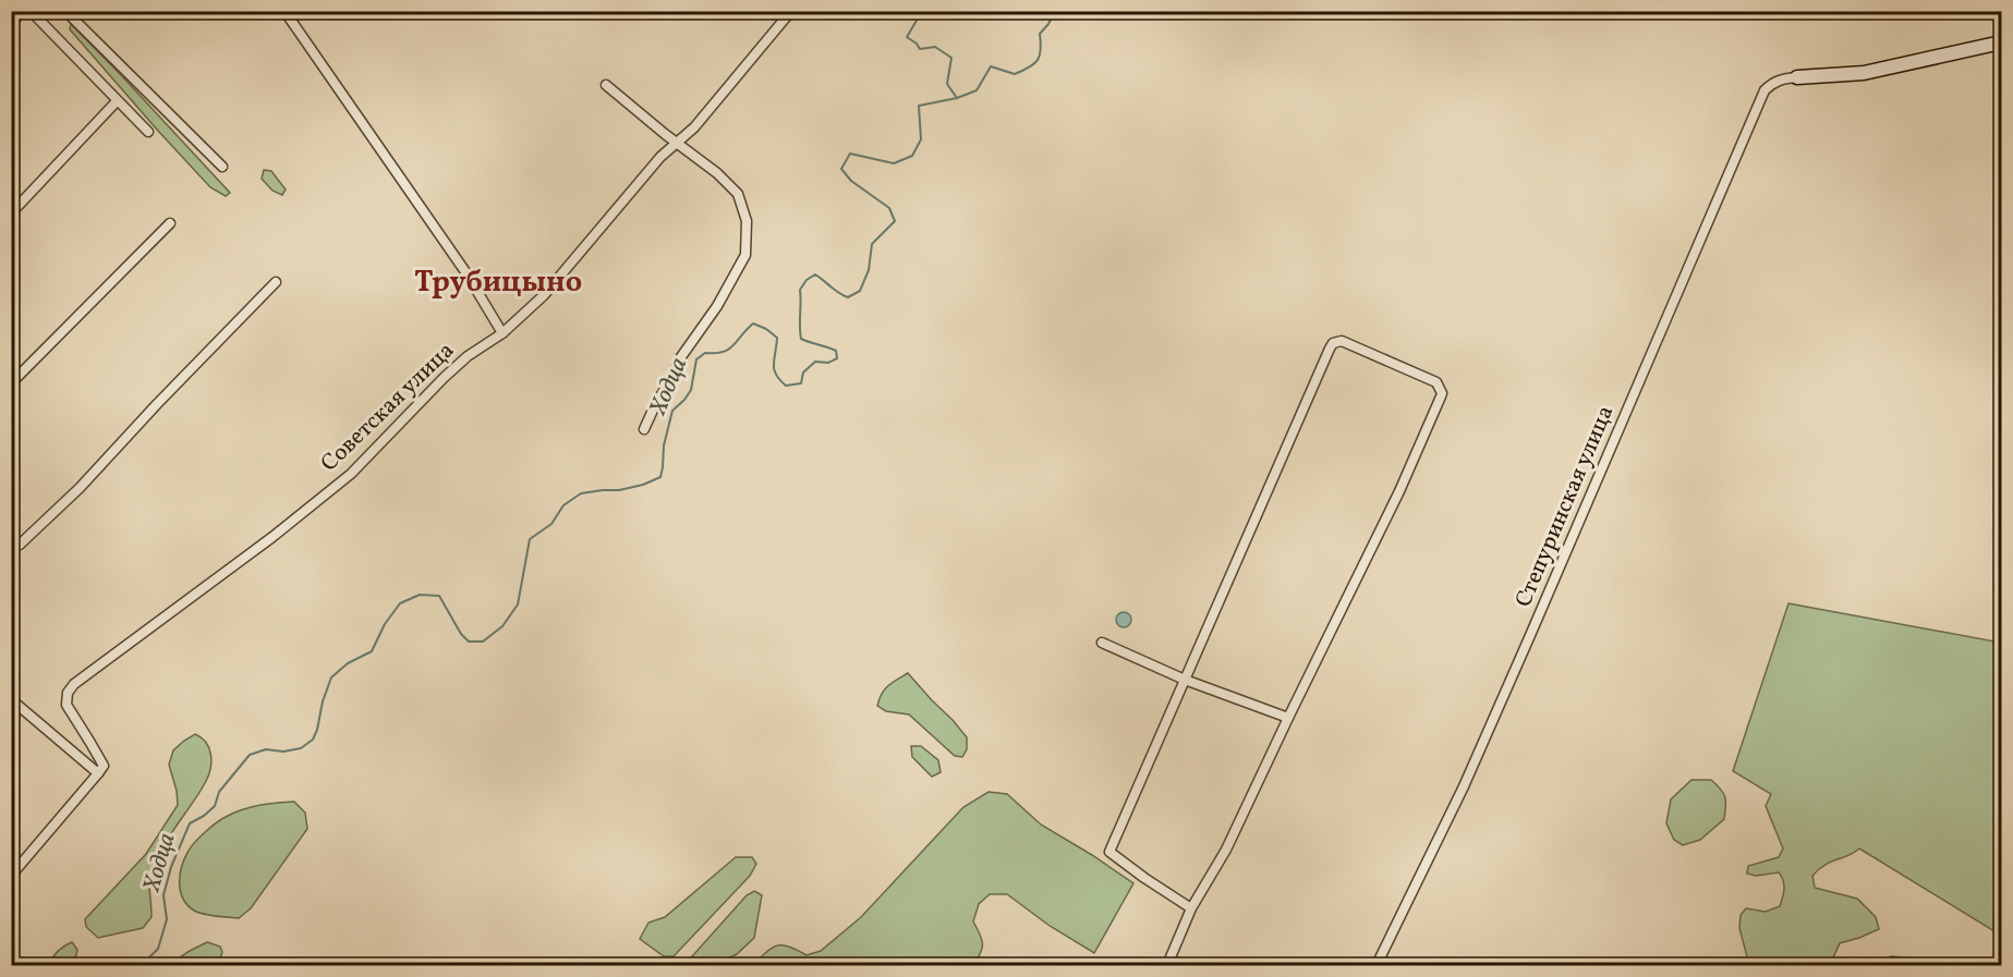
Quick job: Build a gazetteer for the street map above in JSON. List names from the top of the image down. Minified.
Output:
{"streets":{"street":["Советская улица","Степуринская улица"]},"districts":["Трубицыно"],"water":["Ходца"]}
